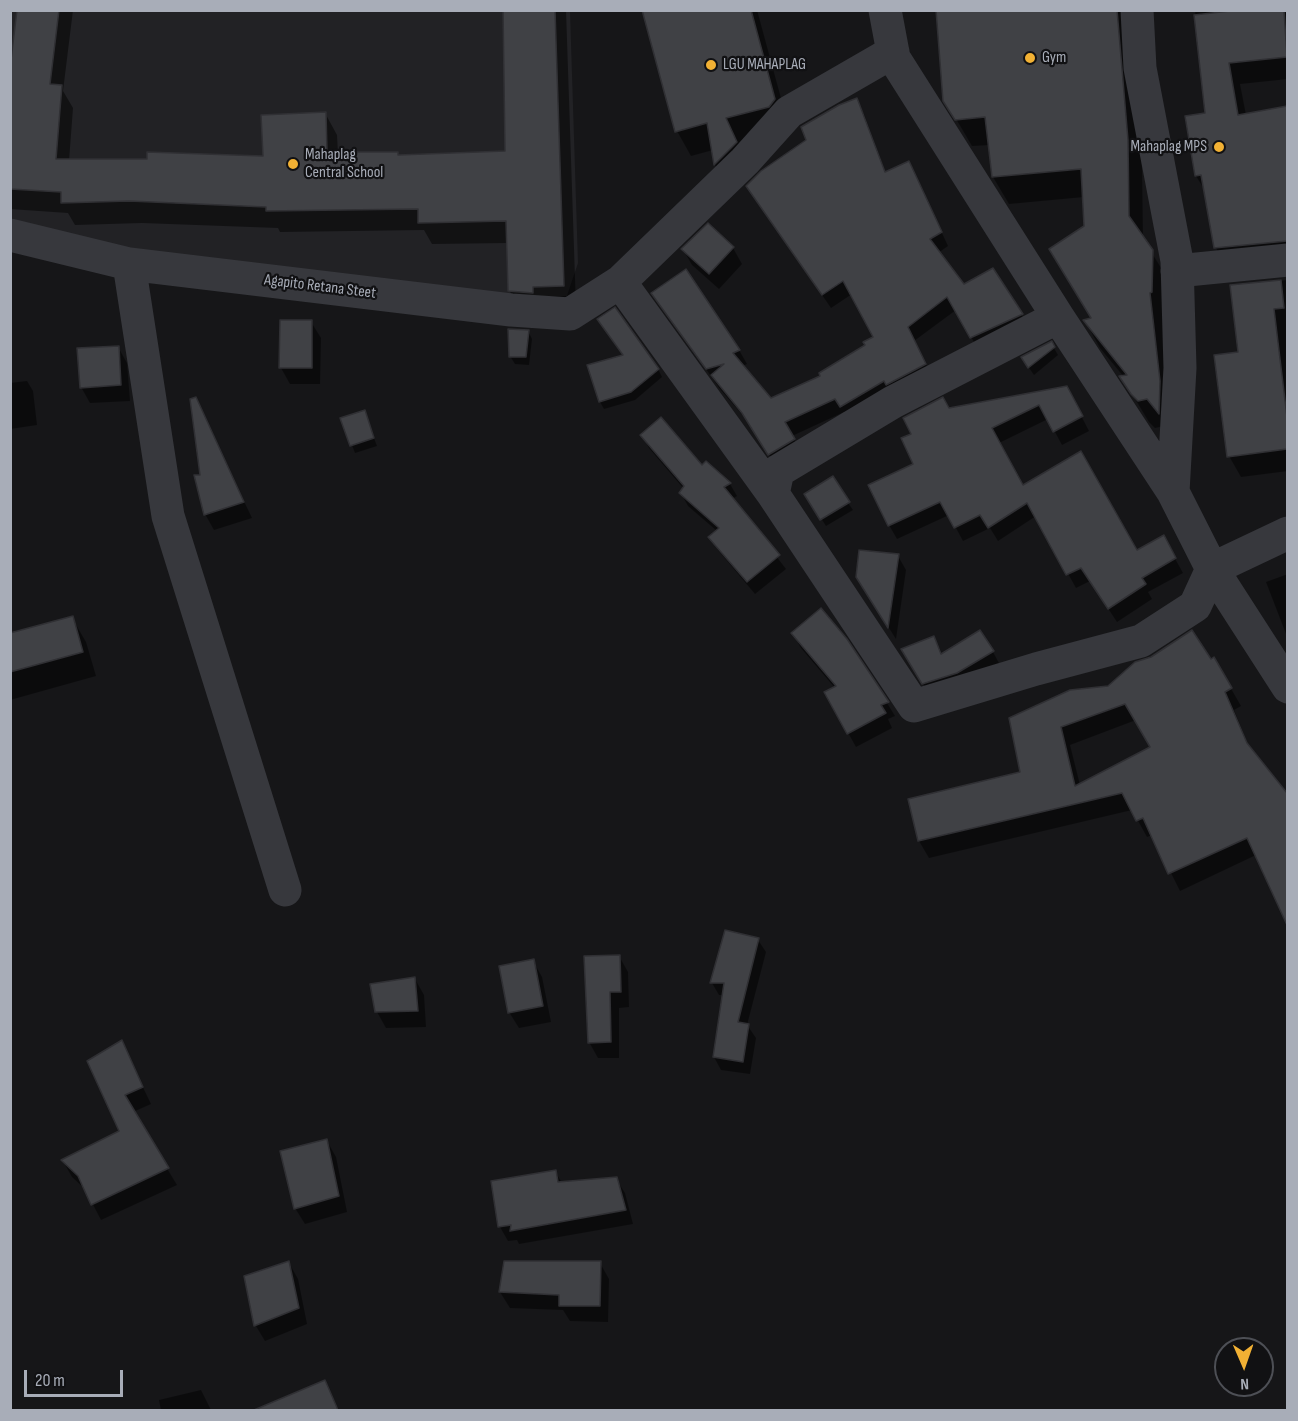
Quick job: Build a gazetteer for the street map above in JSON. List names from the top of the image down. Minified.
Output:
{"streets":{"street":["Agapito Retana Steet"]},"places":["Gym","LGU MAHAPLAG","Mahaplag MPS","Mahaplag Central School"],"scale_bar":"20 m","north":"bottom"}
